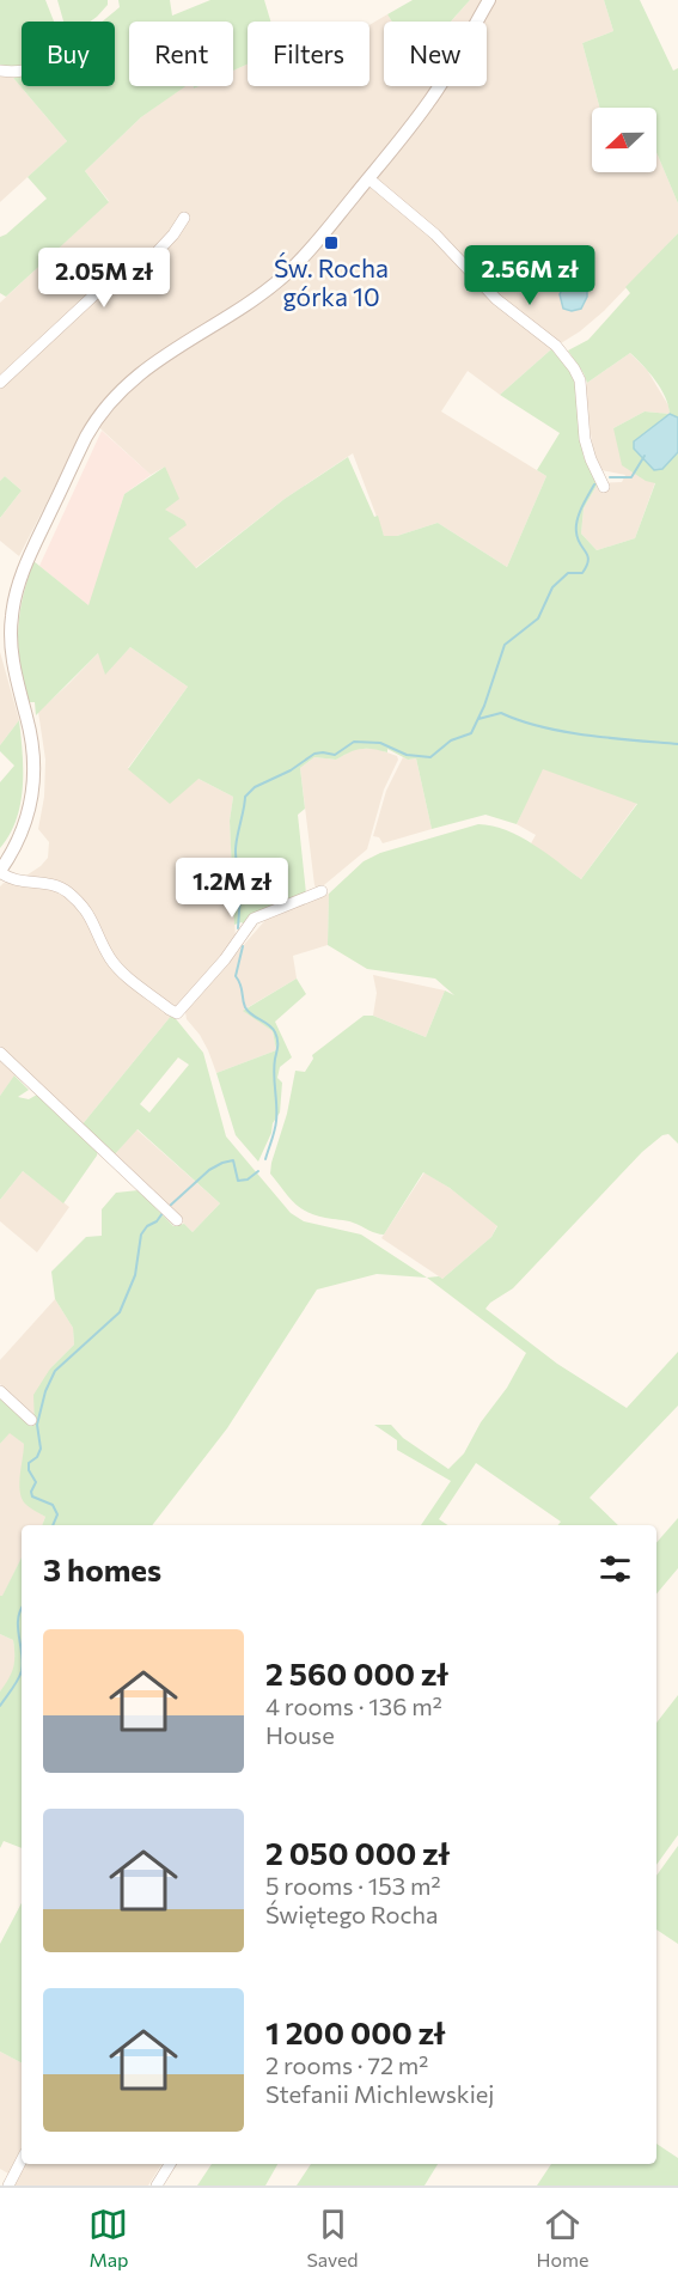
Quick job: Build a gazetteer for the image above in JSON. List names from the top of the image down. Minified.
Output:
{"places":{"transit":["Św. Rocha górka 10"]},"north":"left","page":{"chip":["Buy","Rent","Filters","New"],"price":["2.56M zł","2.05M zł","1.2M zł"],"heading":"3 homes","list":[{"name":"2 560 000 zł","note":"4 rooms · 136 m² · House"},{"name":"2 050 000 zł","note":"5 rooms · 153 m² · Świętego Rocha"},{"name":"1 200 000 zł","note":"2 rooms · 72 m² · Stefanii Michlewskiej"}],"tabs":["Map","Saved","Home"]}}
